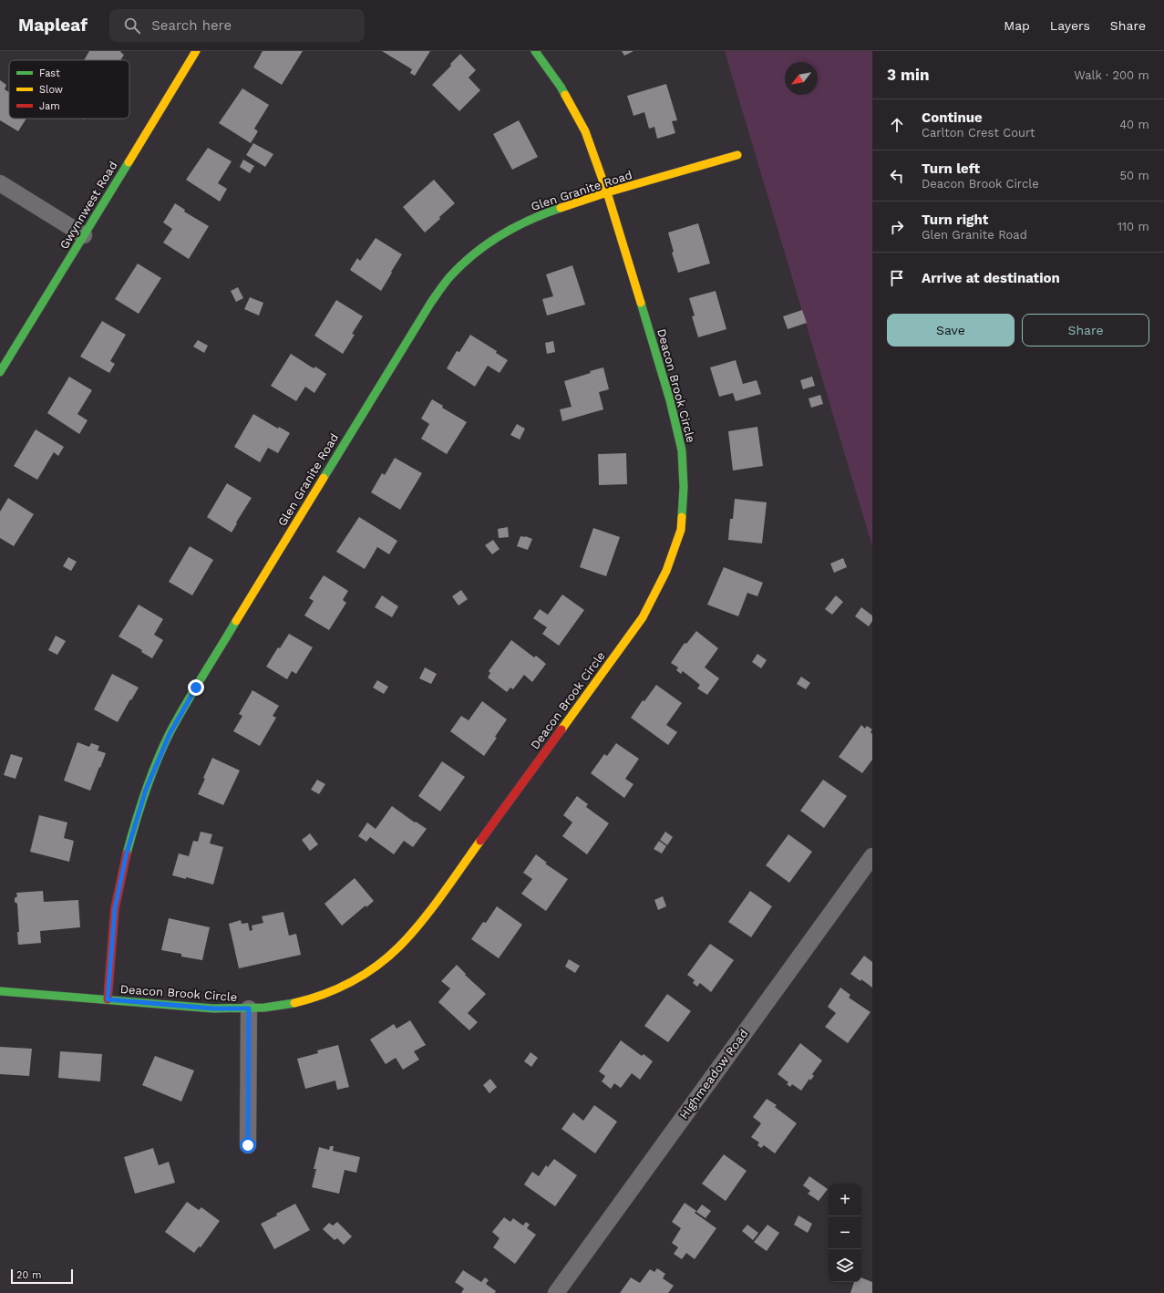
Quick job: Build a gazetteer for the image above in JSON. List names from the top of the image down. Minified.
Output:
{"streets":{"street":["Glen Granite Road","Gwynnwest Road","Deacon Brook Circle","Highmeadow Road"]},"crossings":[["Glen Granite Road","Deacon Brook Circle"]],"legend":["Fast","Slow","Jam"],"scale_bar":"20 m","north":"bottom left","page":{"header":"Mapleaf","search":"Search here","nav":["Map","Layers","Share"],"heading":["3 min","Walk · 200 m"],"list":[["Continue","Carlton Crest Court","40 m"],["Turn left","Deacon Brook Circle","50 m"],["Turn right","Glen Granite Road","110 m"],"Arrive at destination"],"buttons":["Save","Share"],"map_buttons":["+","−"],"scale":"20 m"}}
